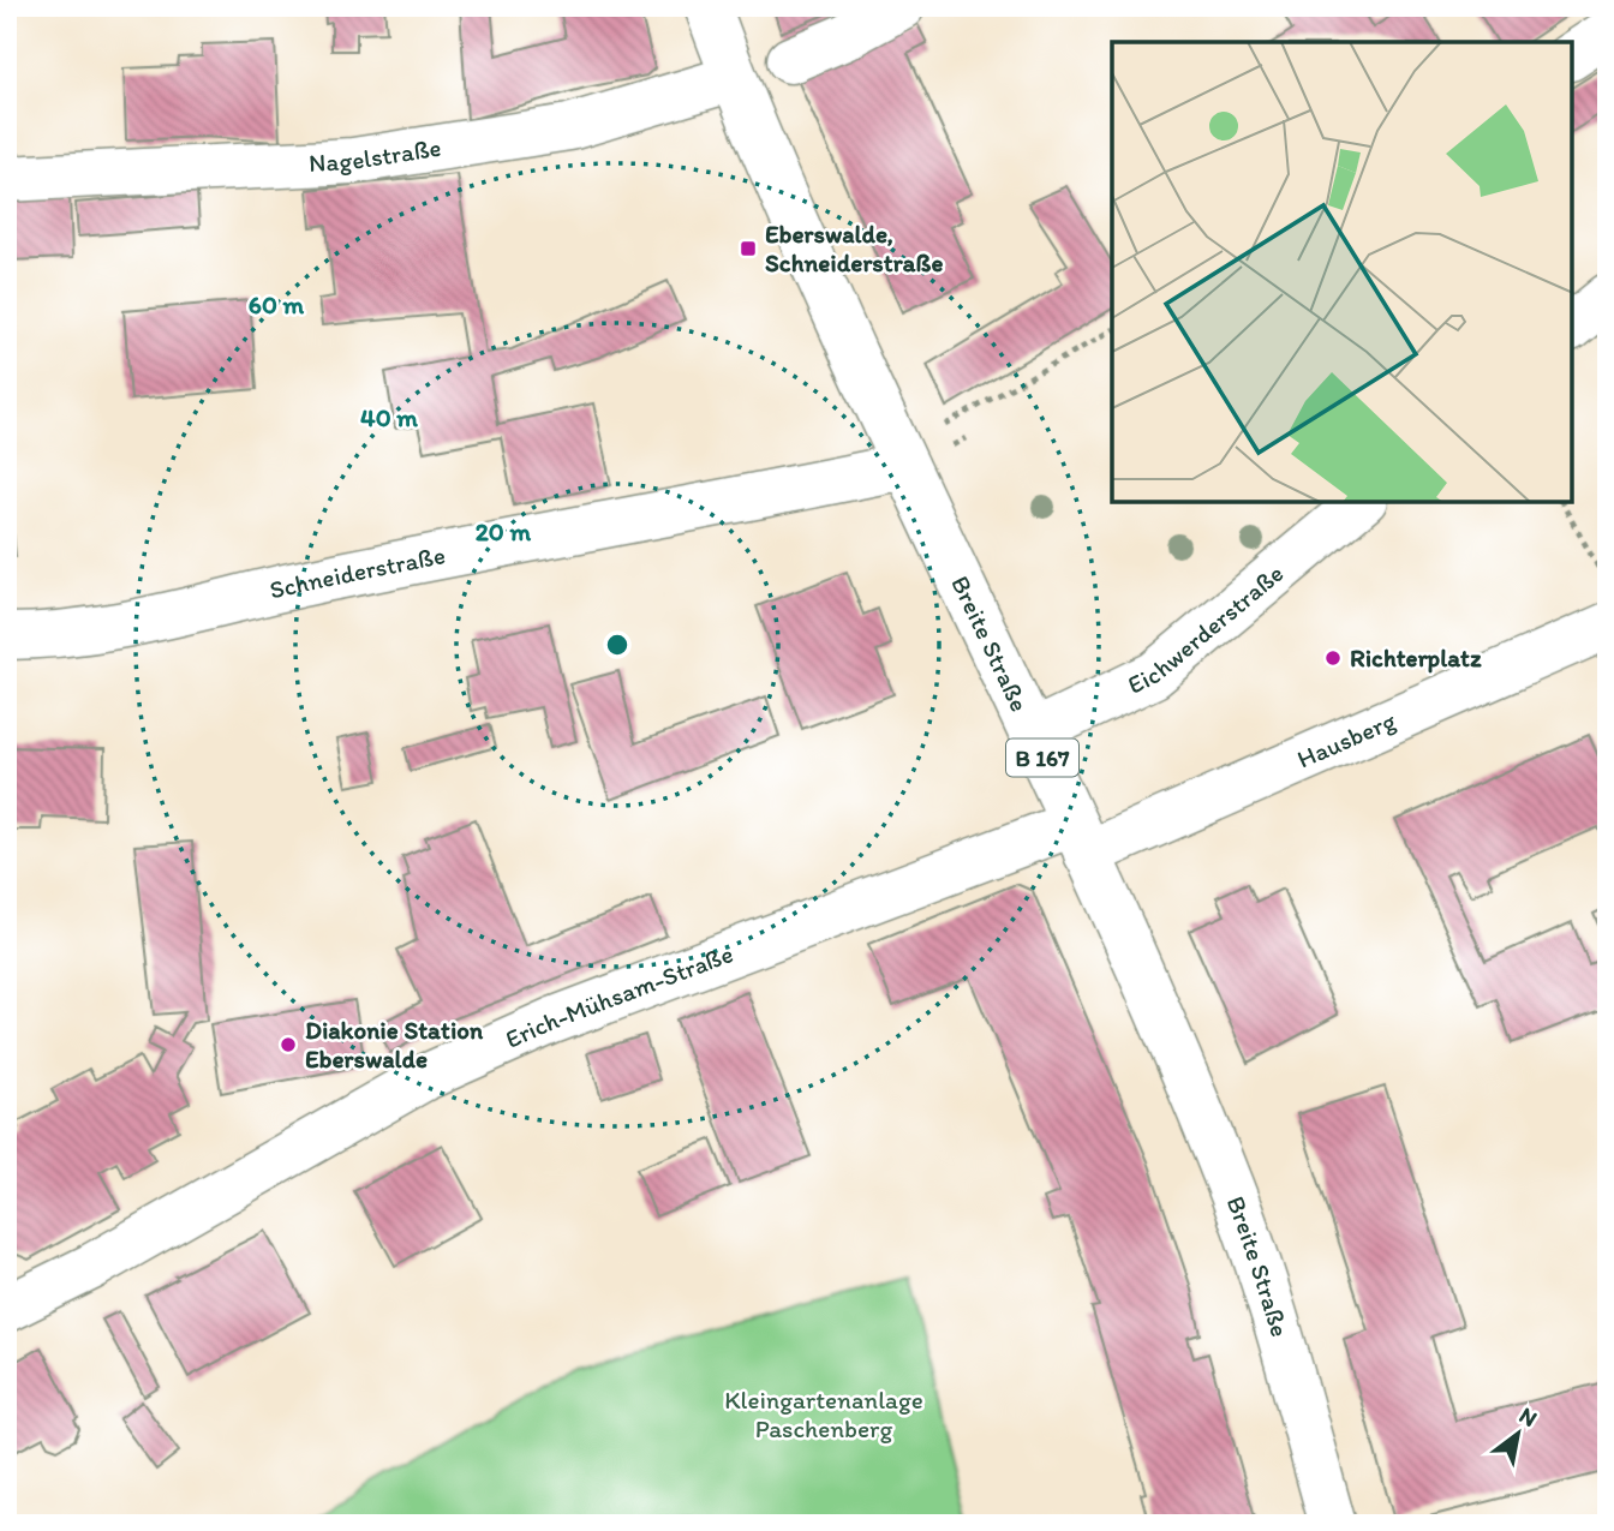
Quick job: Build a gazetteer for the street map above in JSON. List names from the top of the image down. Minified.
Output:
{"streets":{"street":["Nagelstraße","Schneiderstraße","Eichwerderstraße","Breite Straße","Hausberg","B 167","Erich-Mühsam-Straße"]},"crossings":[["Nagelstraße","Breite Straße"],["Schneiderstraße","Breite Straße"],["Eichwerderstraße","Breite Straße"],["Breite Straße","Hausberg"],["Breite Straße","Erich-Mühsam-Straße"],["Hausberg","Erich-Mühsam-Straße"]],"parks":["Kleingartenanlage Paschenberg"],"places":{"transit":["Eberswalde, Schneiderstraße"],"other":["Richterplatz","Diakonie Station Eberswalde"]},"north":"top right","rings":["60 m","40 m","20 m"]}
